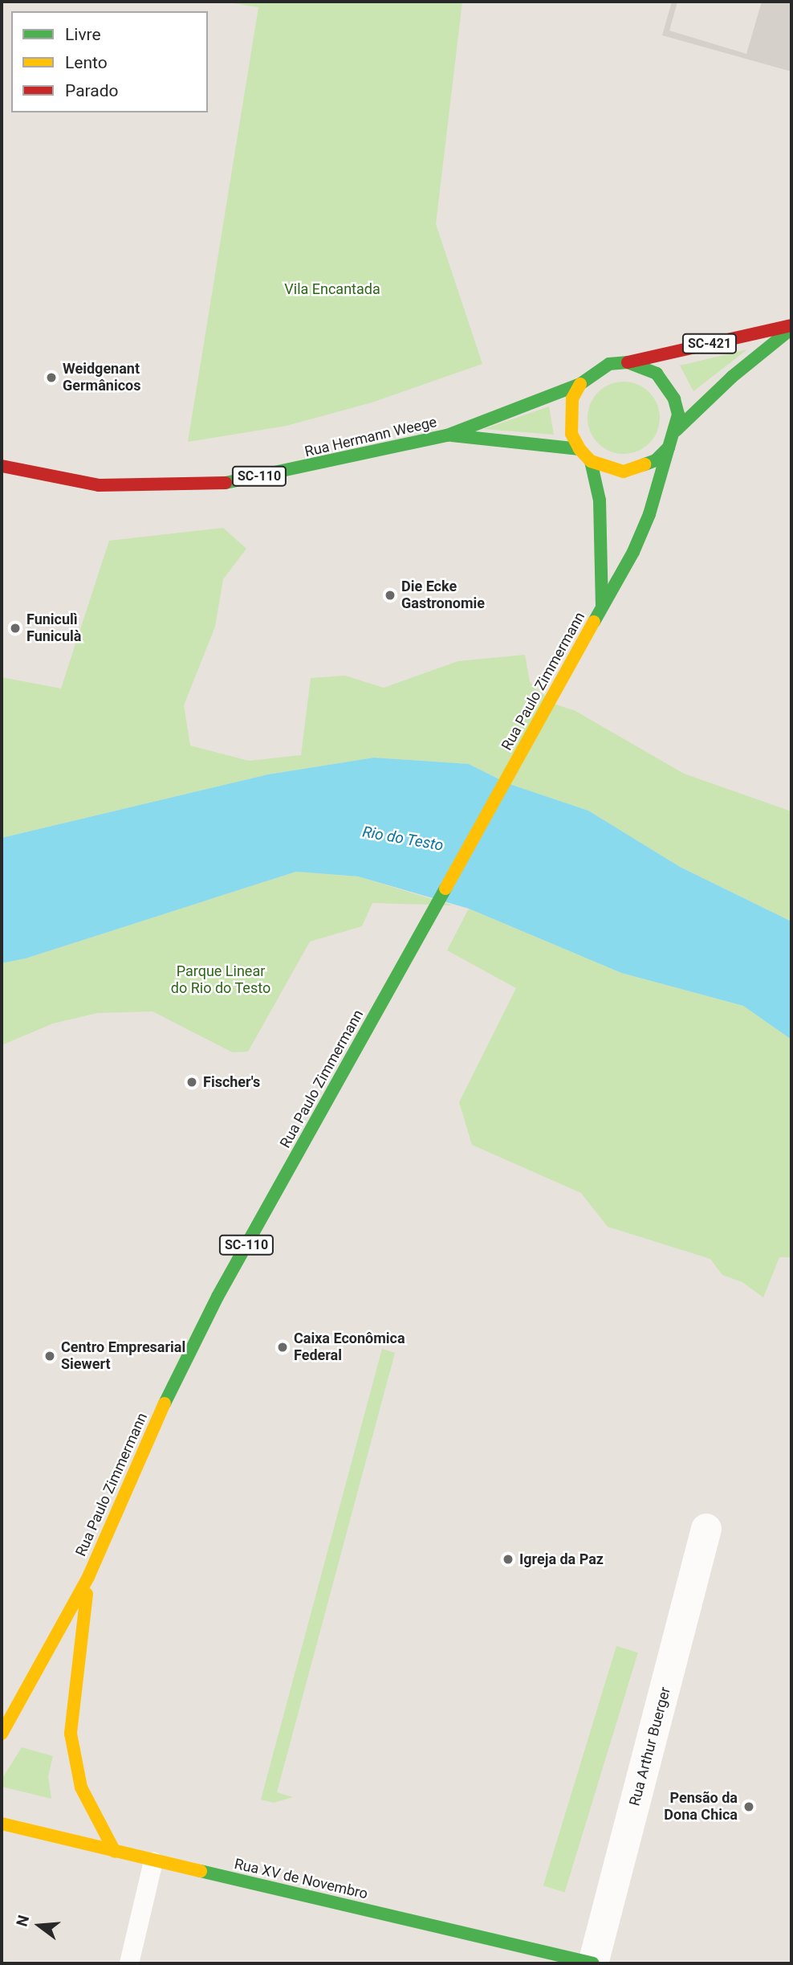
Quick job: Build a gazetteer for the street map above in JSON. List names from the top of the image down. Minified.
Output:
{"streets":{"main road":["SC-421","Rua Hermann Weege","SC-110","Rua Paulo Zimmermann","Rua XV de Novembro"],"street":["Rua Arthur Buerger"]},"crossings":[["SC-421","Rua Hermann Weege"],["SC-421","Rua Paulo Zimmermann"],["Rua Hermann Weege","Rua Paulo Zimmermann"],["Rua Paulo Zimmermann","Rua XV de Novembro"],["Rua Arthur Buerger","Rua XV de Novembro"]],"water":["Rio do Testo"],"parks":["Vila Encantada","Parque Linear do Rio do Testo"],"places":["Weidgenant Germânicos","Die Ecke Gastronomie","Funiculì Funiculà","Fischer's","Caixa Econômica Federal","Centro Empresarial Siewert","Igreja da Paz","Pensão da Dona Chica"],"legend":["Livre","Lento","Parado"],"north":"left"}
